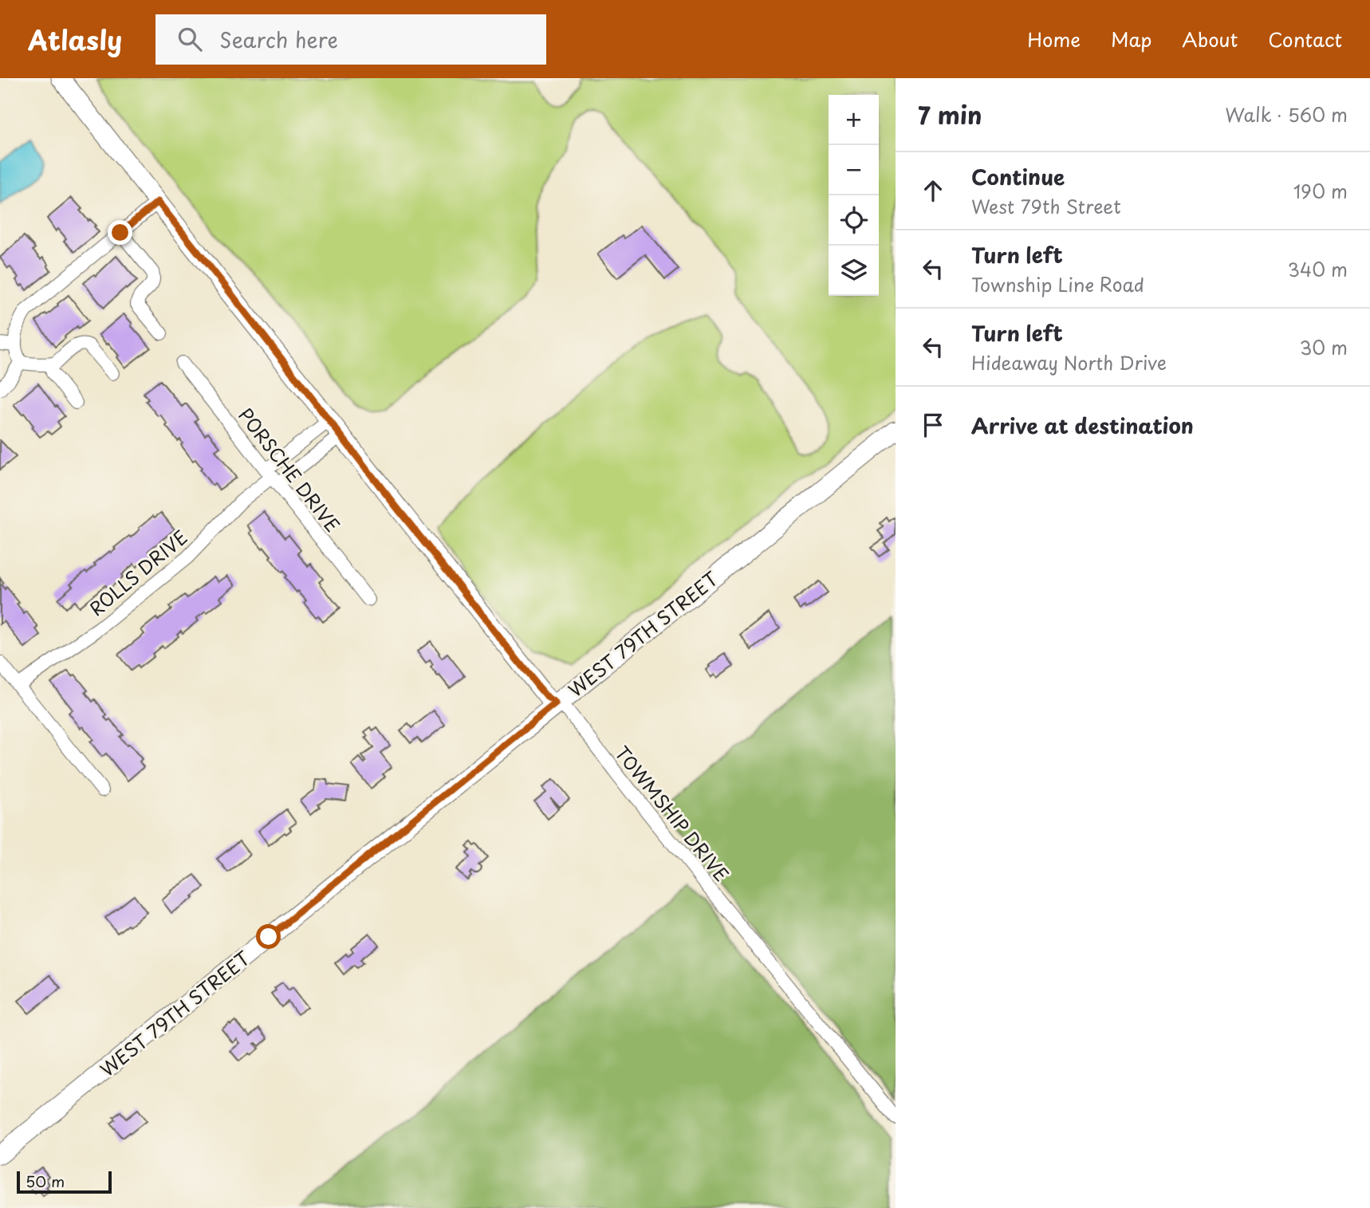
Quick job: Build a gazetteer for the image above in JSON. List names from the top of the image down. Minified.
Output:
{"streets":{"main road":["WEST 79TH STREET"],"street":["PORSCHE DRIVE","ROLLS DRIVE","TOWMSHIP DRIVE"]},"crossings":[["PORSCHE DRIVE","ROLLS DRIVE"],["WEST 79TH STREET","TOWMSHIP DRIVE"]],"scale_bar":"50 m","page":{"header":"Atlasly","search":"Search here","nav":["Home","Map","About","Contact"],"heading":["7 min","Walk · 560 m"],"map_buttons":["+","−"],"list":[["Continue","West 79th Street","190 m"],["Turn left","Township Line Road","340 m"],["Turn left","Hideaway North Drive","30 m"],"Arrive at destination"],"scale":"50 m"}}
